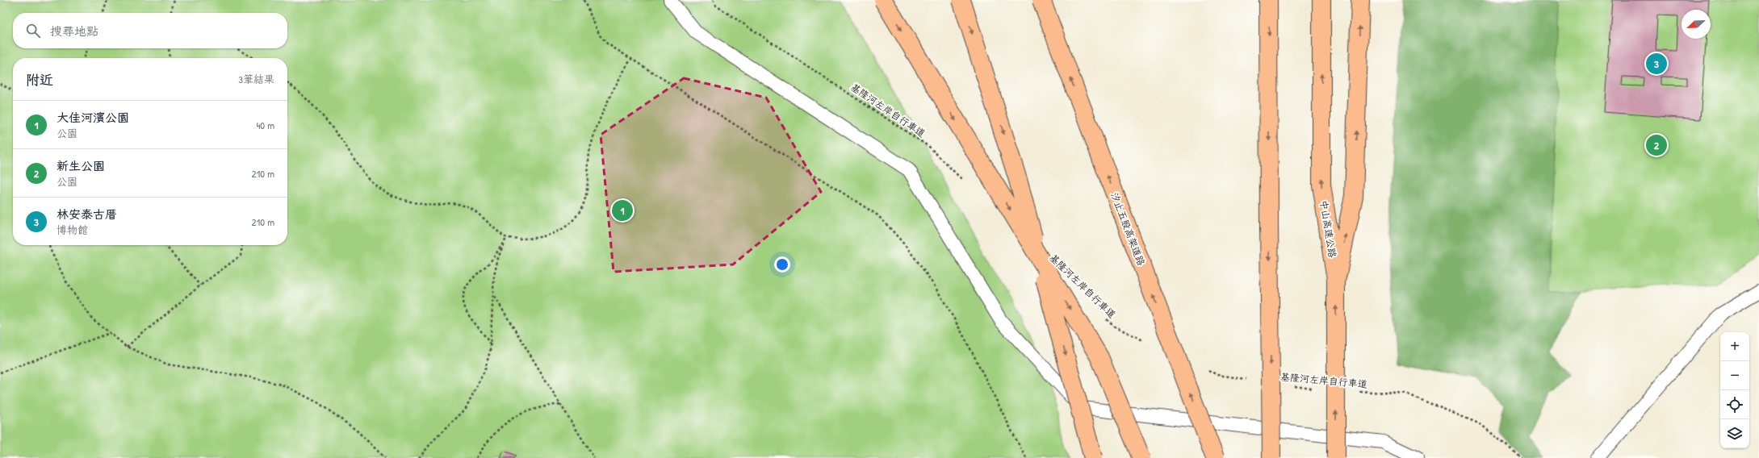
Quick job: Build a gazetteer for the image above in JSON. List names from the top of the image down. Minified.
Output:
{"streets":{"highway":["汐止五股高架道路","中山高速公路"],"path":["基隆河左岸自行車道"]},"north":"bottom left","page":{"search":"搜尋地點","pins":["3","2","1"],"heading":["附近","3筆結果"],"list":[{"mark":"1","name":"大佳河濱公園","note":"公園","value":"40 m"},{"mark":"2","name":"新生公園","note":"公園","value":"210 m"},{"mark":"3","name":"林安泰古厝","note":"博物館","value":"210 m"}],"map_buttons":["+","−"]}}
